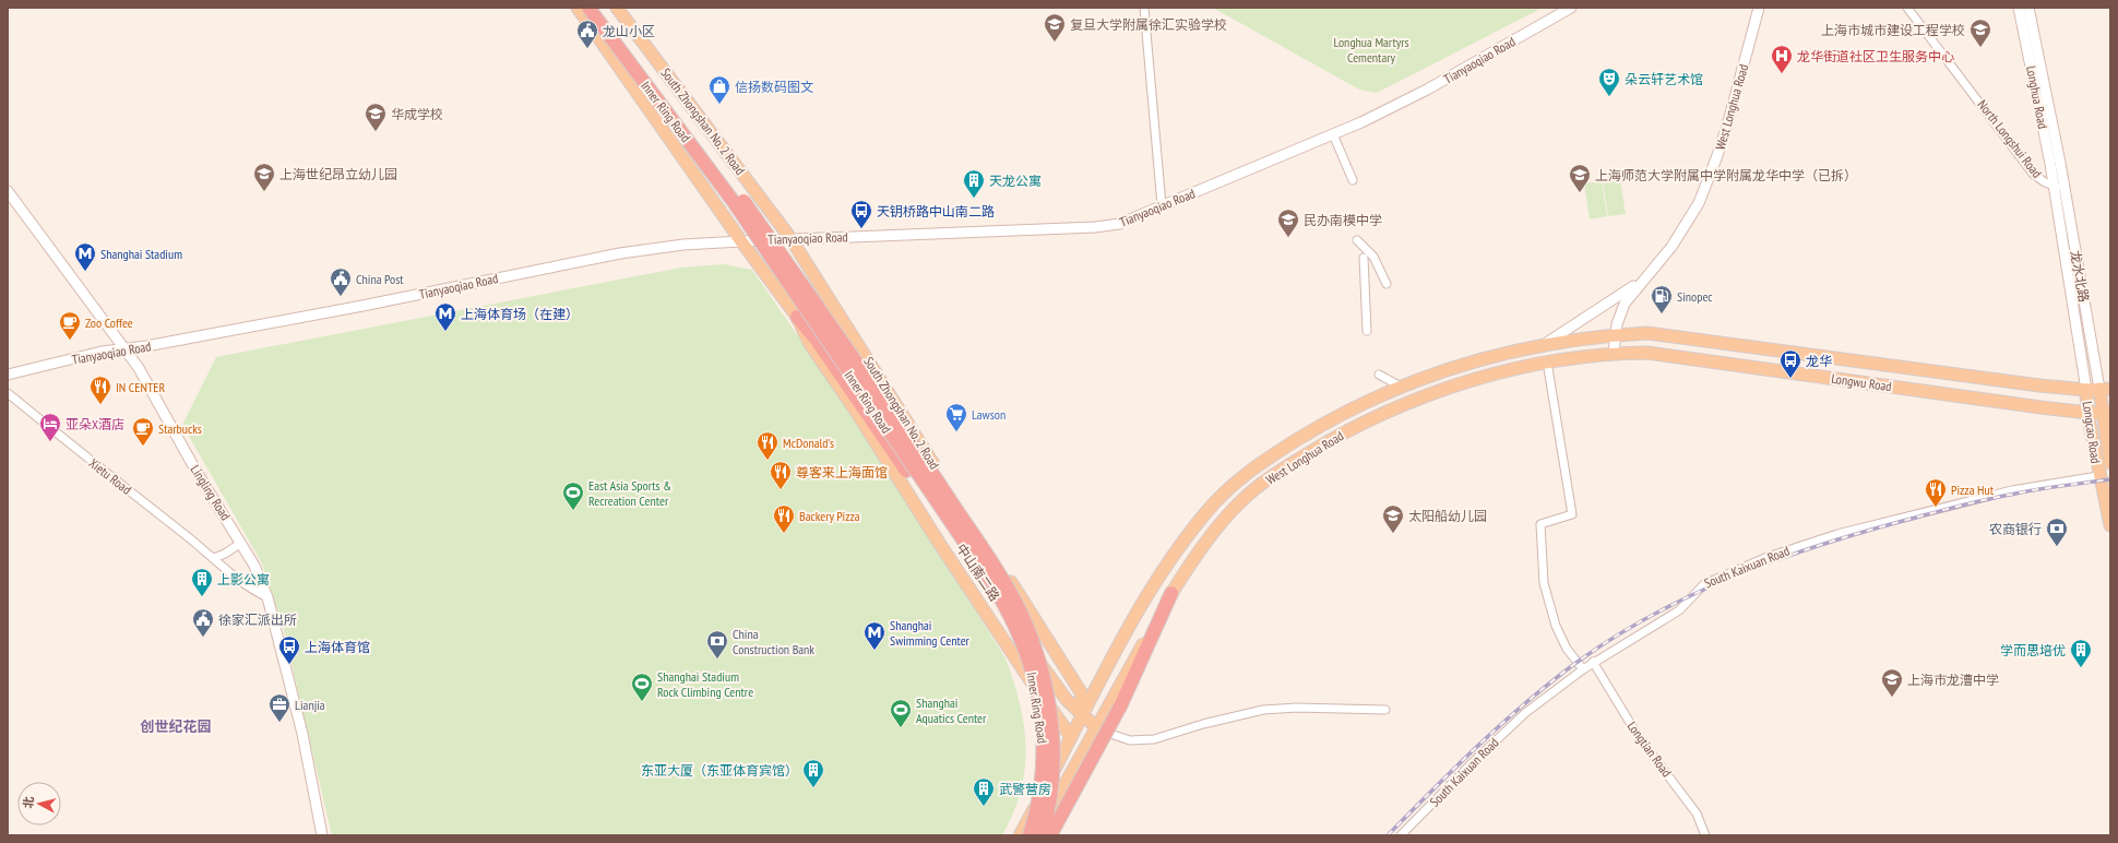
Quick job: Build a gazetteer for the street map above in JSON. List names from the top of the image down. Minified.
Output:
{"streets":{"highway":["Inner Ring Road"],"main road":["West Longhua Road","South Zhongshan No. 2 Road","Longwu Road","Longcao Road","中山南二路"],"street":["Tianyaoqiao Road","Longhua Road","North Longshui Road","Xietu Road","Lingling Road","South Kaixuan Road","Longtian Road"]},"crossings":[["Tianyaoqiao Road","South Zhongshan No. 2 Road"],["Tianyaoqiao Road","Lingling Road"],["Longhua Road","North Longshui Road"],["West Longhua Road","South Zhongshan No. 2 Road"],["West Longhua Road","Longwu Road"],["West Longhua Road","中山南二路"],["South Zhongshan No. 2 Road","中山南二路"],["North Longshui Road","Longwu Road"],["North Longshui Road","Longcao Road"],["Longwu Road","Longcao Road"],["Longcao Road","South Kaixuan Road"],["Xietu Road","Lingling Road"],["South Kaixuan Road","Longtian Road"]],"districts":["创世纪花园"],"parks":["Longhua Martyrs Cementary"],"places":{"school or university":["复旦大学附属徐汇实验学校","上海市城市建设工程学校","华成学校","上海世纪昂立幼儿园","上海师范大学附属中学附属龙华中学（已拆）","民办南模中学","太阳船幼儿园","上海市龙漕中学"],"public building":["龙山小区","China Post","徐家汇派出所"],"hospital":["龙华街道社区卫生服务中心"],"theatre":["朵云轩艺术馆"],"shop":["信扬数码图文"],"building":["天龙公寓","上影公寓","学而思培优","东亚大厦（东亚体育宾馆）","武警营房"],"bus stop":["天钥桥路中山南二路","龙华","上海体育馆"],"metro station":["Shanghai Stadium","上海体育场（在建）","Shanghai Swimming Center"],"fuel station":["Sinopec"],"cafe":["Zoo Coffee","Starbucks"],"restaurant":["IN CENTER","McDonald's","尊客来上海面馆","Pizza Hut","Backery Pizza"],"supermarket":["Lawson"],"hotel":["亚朵X酒店"],"sports":["East Asia Sports & Recreation Center","Shanghai Stadium Rock Climbing Centre","Shanghai Aquatics Center"],"bank":["农商银行","China Construction Bank"],"office":["Lianjia"]},"north":"left"}
